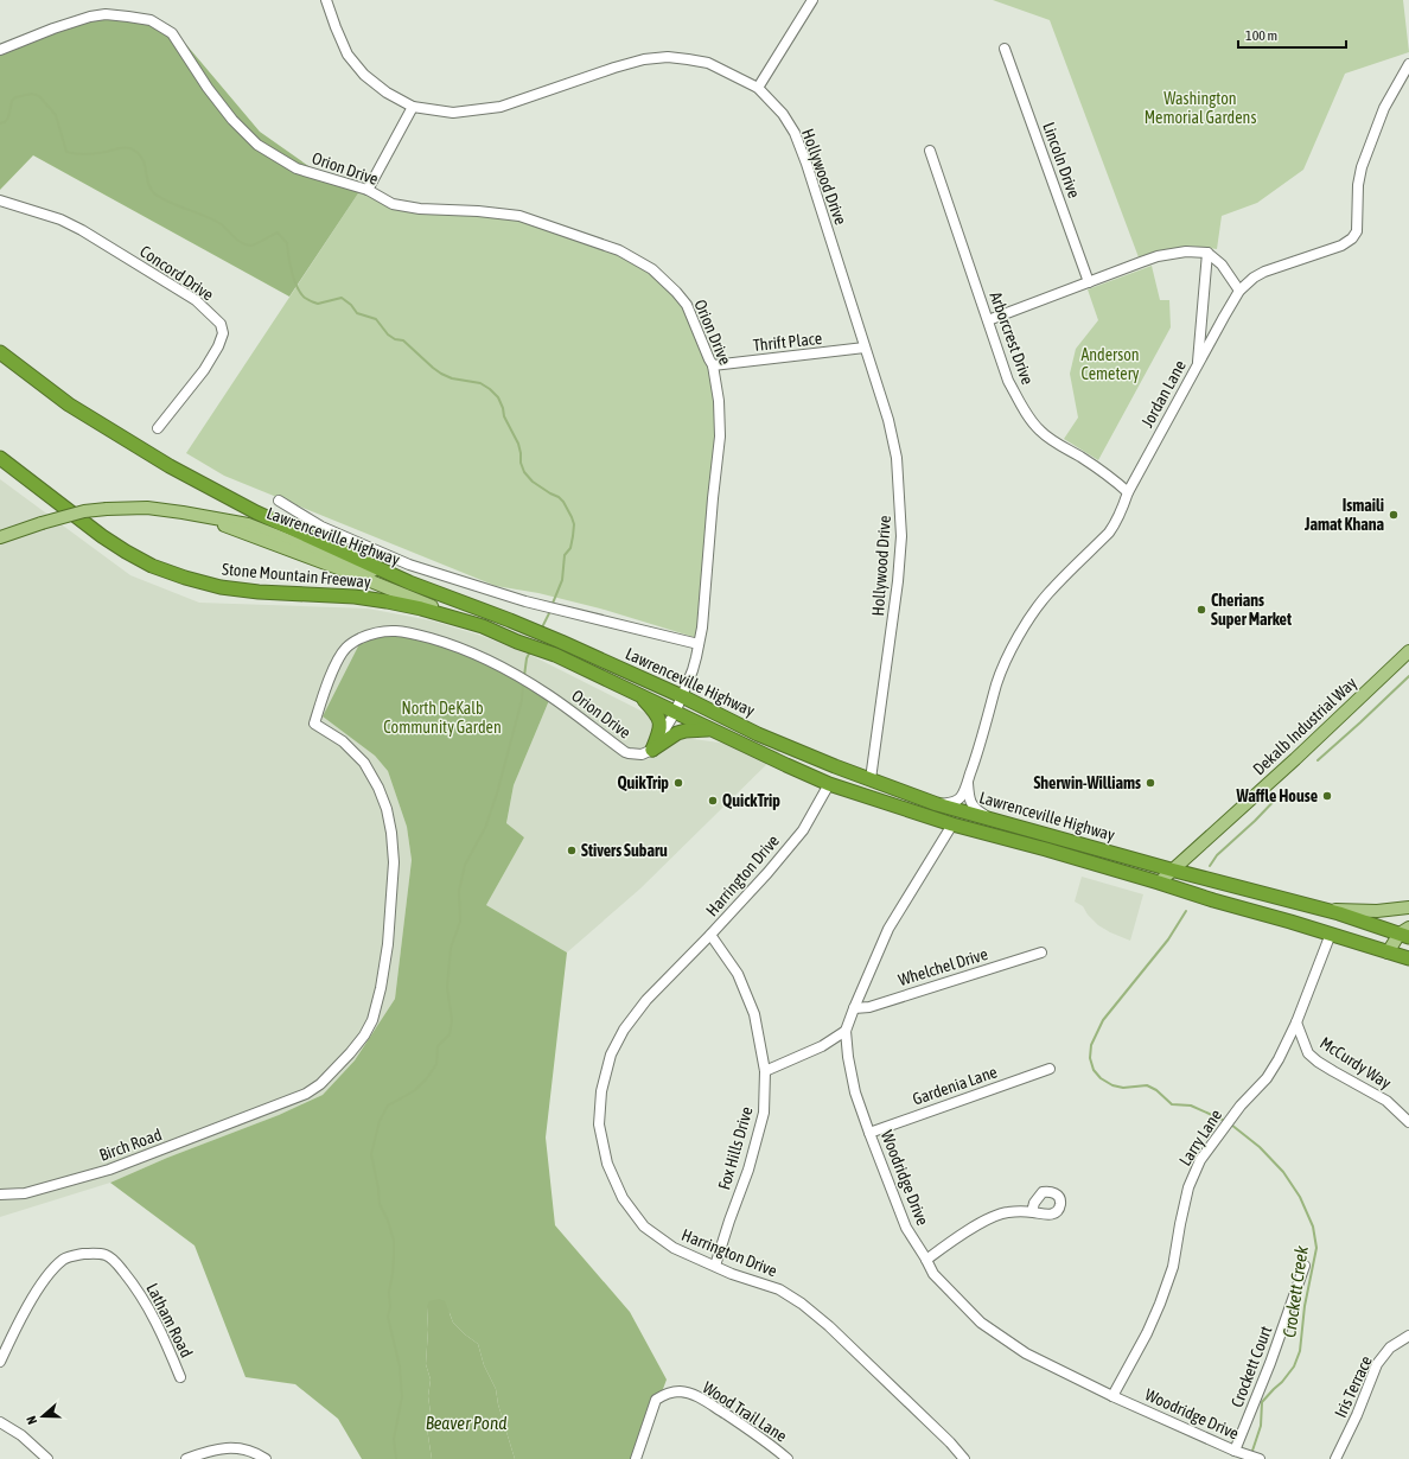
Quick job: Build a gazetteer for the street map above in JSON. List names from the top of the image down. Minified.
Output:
{"streets":{"highway":["Lawrenceville Highway","Stone Mountain Freeway"],"main road":["Dekalb Industrial Way"],"street":["Lincoln Drive","Orion Drive","Hollywood Drive","Concord Drive","Arborcrest Drive","Thrift Place","Jordan Lane","Harrington Drive","Whelchel Drive","McCurdy Way","Gardenia Lane","Larry Lane","Birch Road","Fox Hills Drive","Woodridge Drive","Latham Road","Crockett Court","Iris Terrace","Wood Trail Lane"]},"crossings":[["Orion Drive","Thrift Place"],["Orion Drive","Lawrenceville Highway"],["Orion Drive","Birch Road"],["Hollywood Drive","Thrift Place"],["Hollywood Drive","Lawrenceville Highway"],["Arborcrest Drive","Jordan Lane"],["Jordan Lane","Lawrenceville Highway"],["Lawrenceville Highway","Stone Mountain Freeway"],["Lawrenceville Highway","Dekalb Industrial Way"],["Lawrenceville Highway","Harrington Drive"],["Lawrenceville Highway","Larry Lane"],["Lawrenceville Highway","Woodridge Drive"],["Harrington Drive","Fox Hills Drive"],["Whelchel Drive","Woodridge Drive"],["McCurdy Way","Larry Lane"],["Gardenia Lane","Woodridge Drive"],["Larry Lane","Woodridge Drive"],["Woodridge Drive","Crockett Court"]],"water":["Crockett Creek","Beaver Pond"],"parks":["Washington Memorial Gardens","Anderson Cemetery","North DeKalb Community Garden"],"places":["Ismaili Jamat Khana","Cherians Super Market","QuikTrip","Sherwin-Williams","Waffle House","QuickTrip","Stivers Subaru"],"scale_bar":"100 m","north":"left"}
